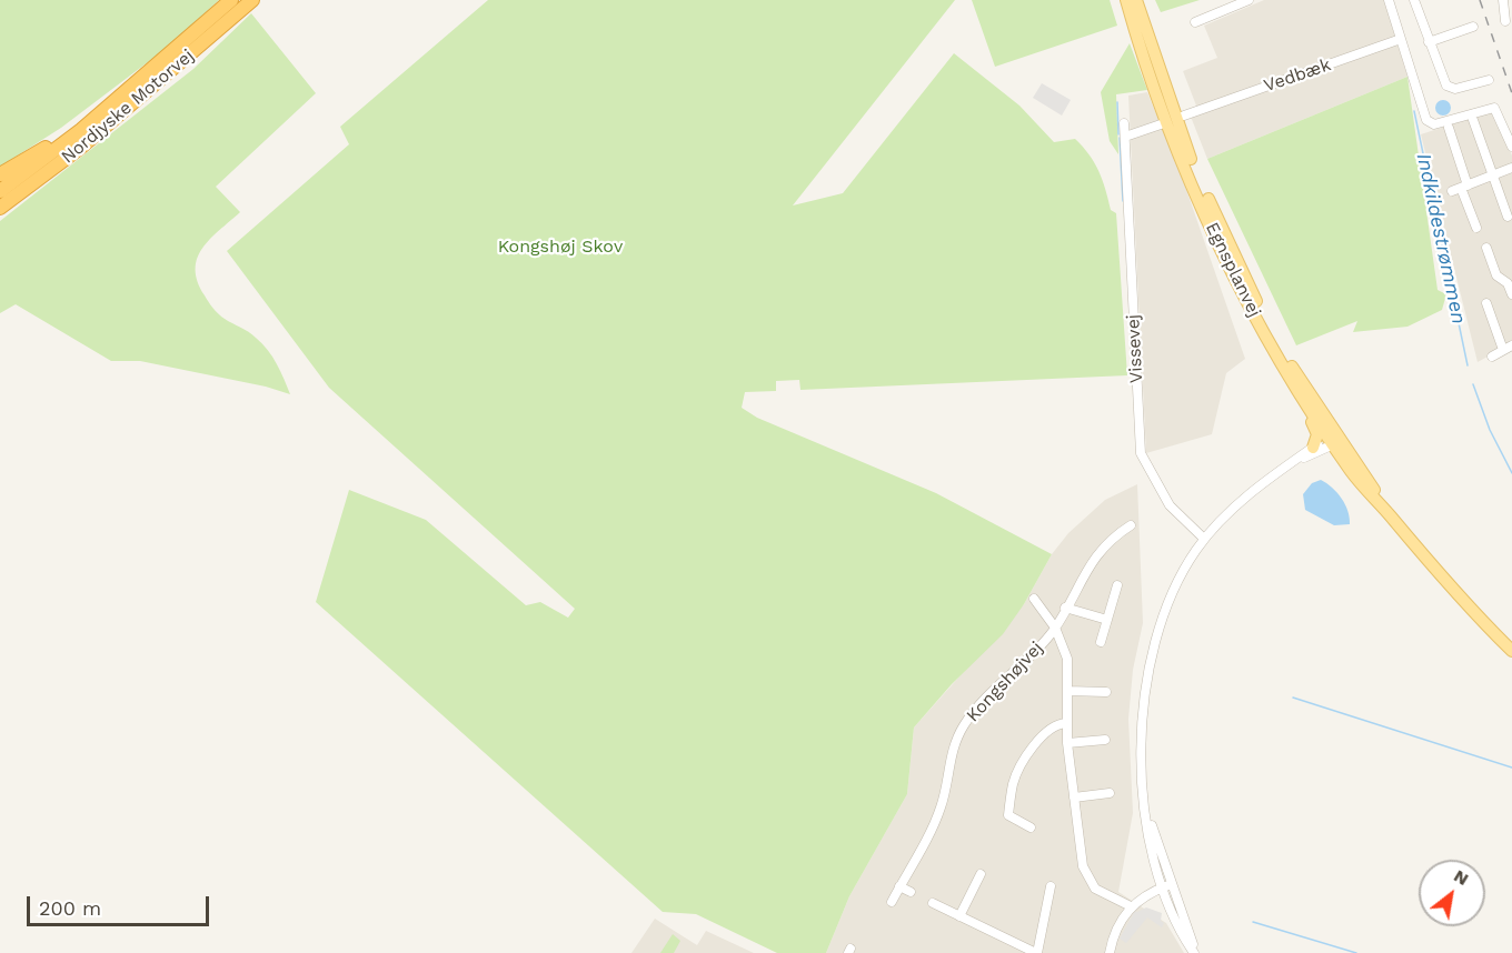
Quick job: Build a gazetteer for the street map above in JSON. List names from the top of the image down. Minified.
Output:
{"streets":{"highway":["Nordjyske Motorvej"],"main road":["Egnsplanvej"],"street":["Vedbæk","Vissevej","Kongshøjvej"]},"water":["Indkildestrømmen"],"parks":["Kongshøj Skov"],"scale_bar":"200 m","north":"top right"}
